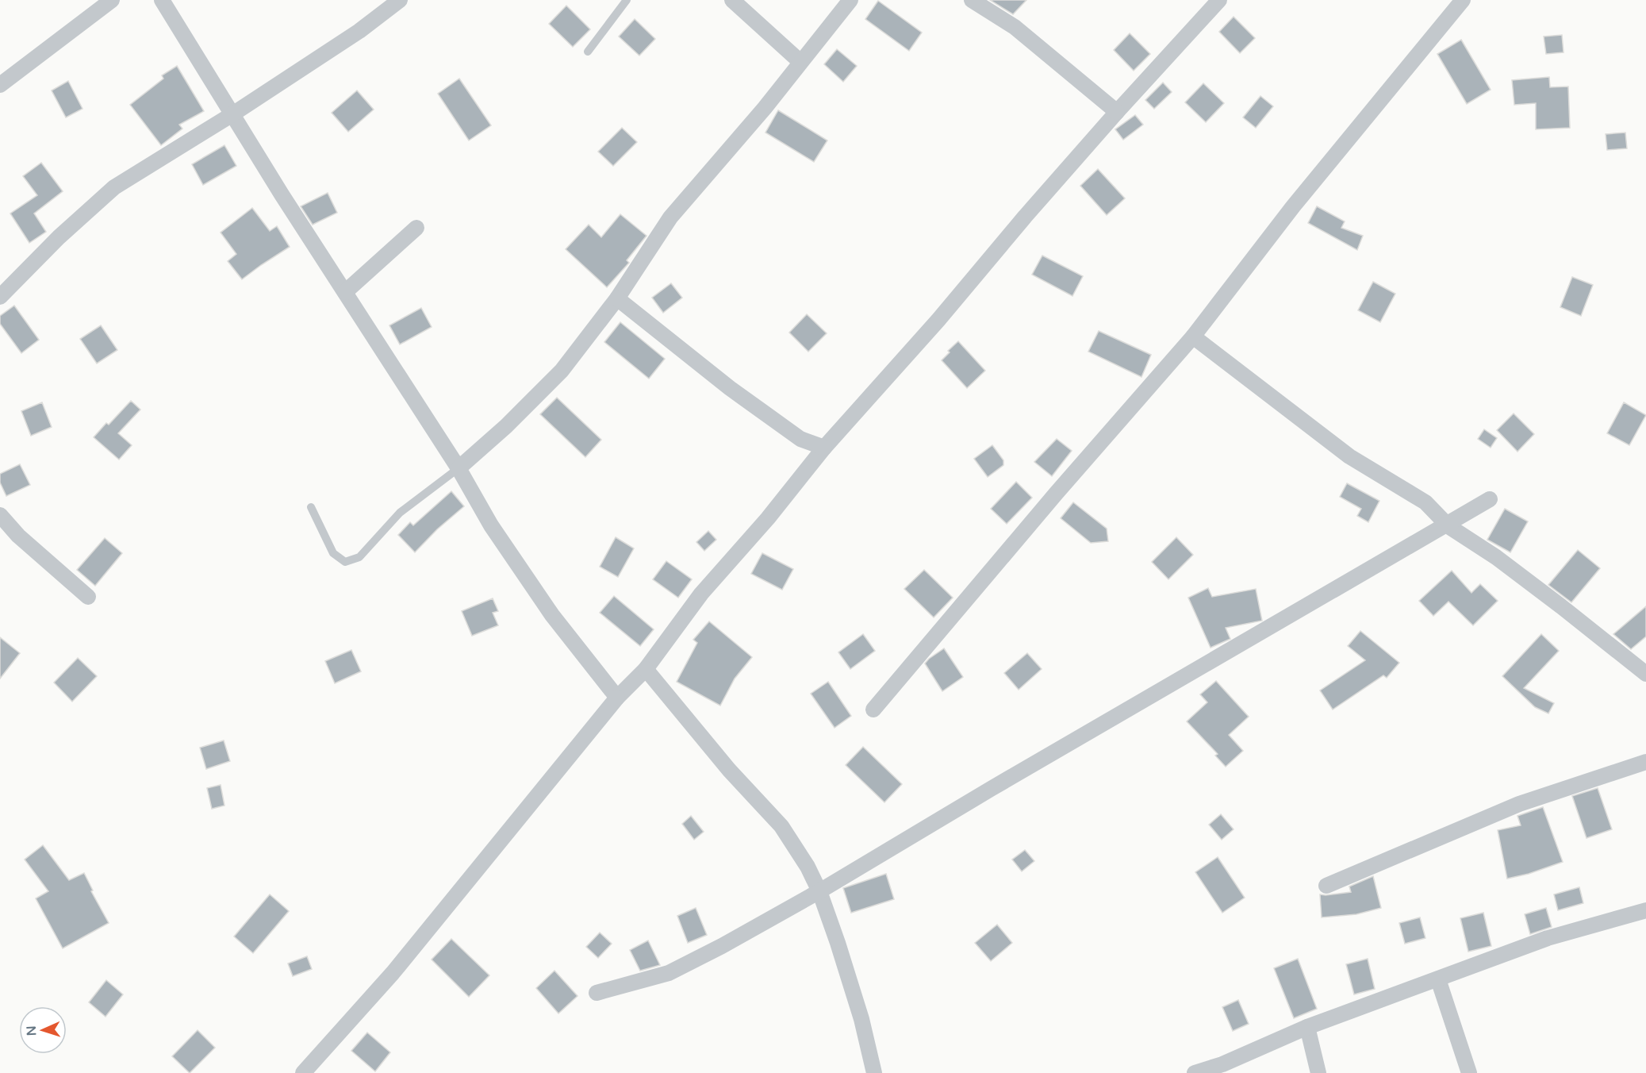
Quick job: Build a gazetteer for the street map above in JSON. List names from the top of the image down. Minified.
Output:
{"north":"left"}
